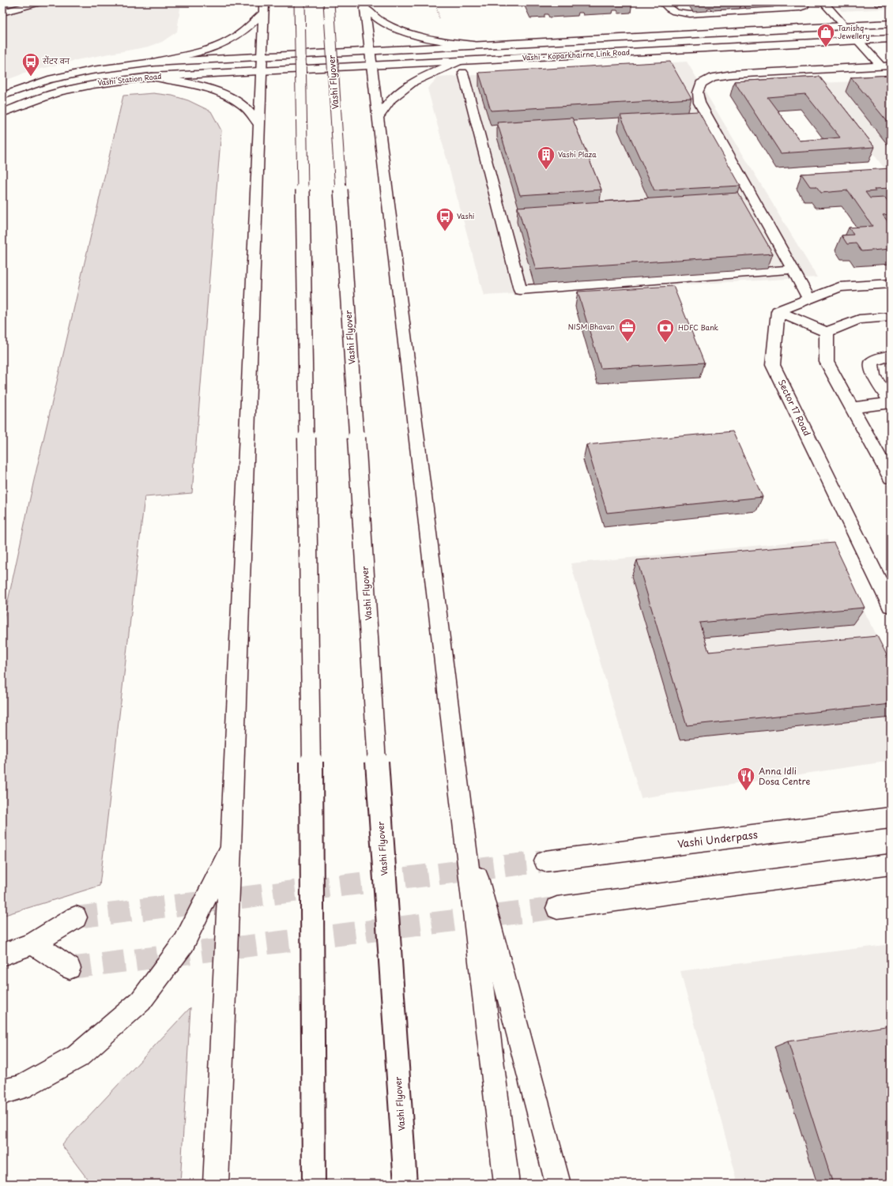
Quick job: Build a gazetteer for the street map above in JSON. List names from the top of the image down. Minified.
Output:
{"streets":{"main road":["Vashi - Koparkhairne Link Road","Vashi Station Road","Vashi Flyover","Sector 17 Road","Vashi Underpass"]},"crossings":[["Vashi - Koparkhairne Link Road","Vashi Station Road"]],"places":{"shop":["Tanishq Jewellery"],"bus stop":["सेंटर वन","Vashi"],"building":["Vashi Plaza"],"office":["NISM Bhavan"],"bank":["HDFC Bank"],"restaurant":["Anna Idli Dosa Centre"]}}
